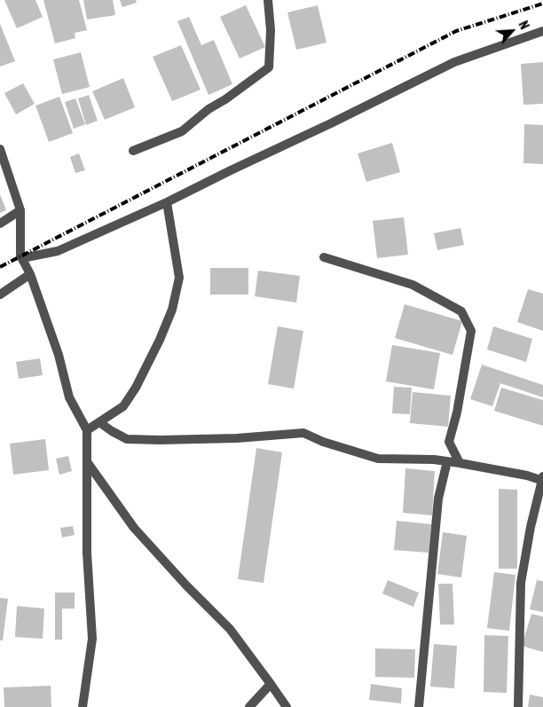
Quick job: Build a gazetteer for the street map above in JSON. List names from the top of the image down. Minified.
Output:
{"north":"top right"}
